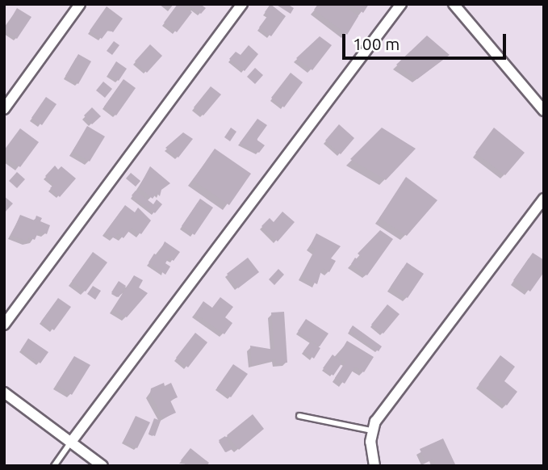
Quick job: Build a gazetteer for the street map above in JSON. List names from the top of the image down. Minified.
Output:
{"scale_bar":"100 m"}
